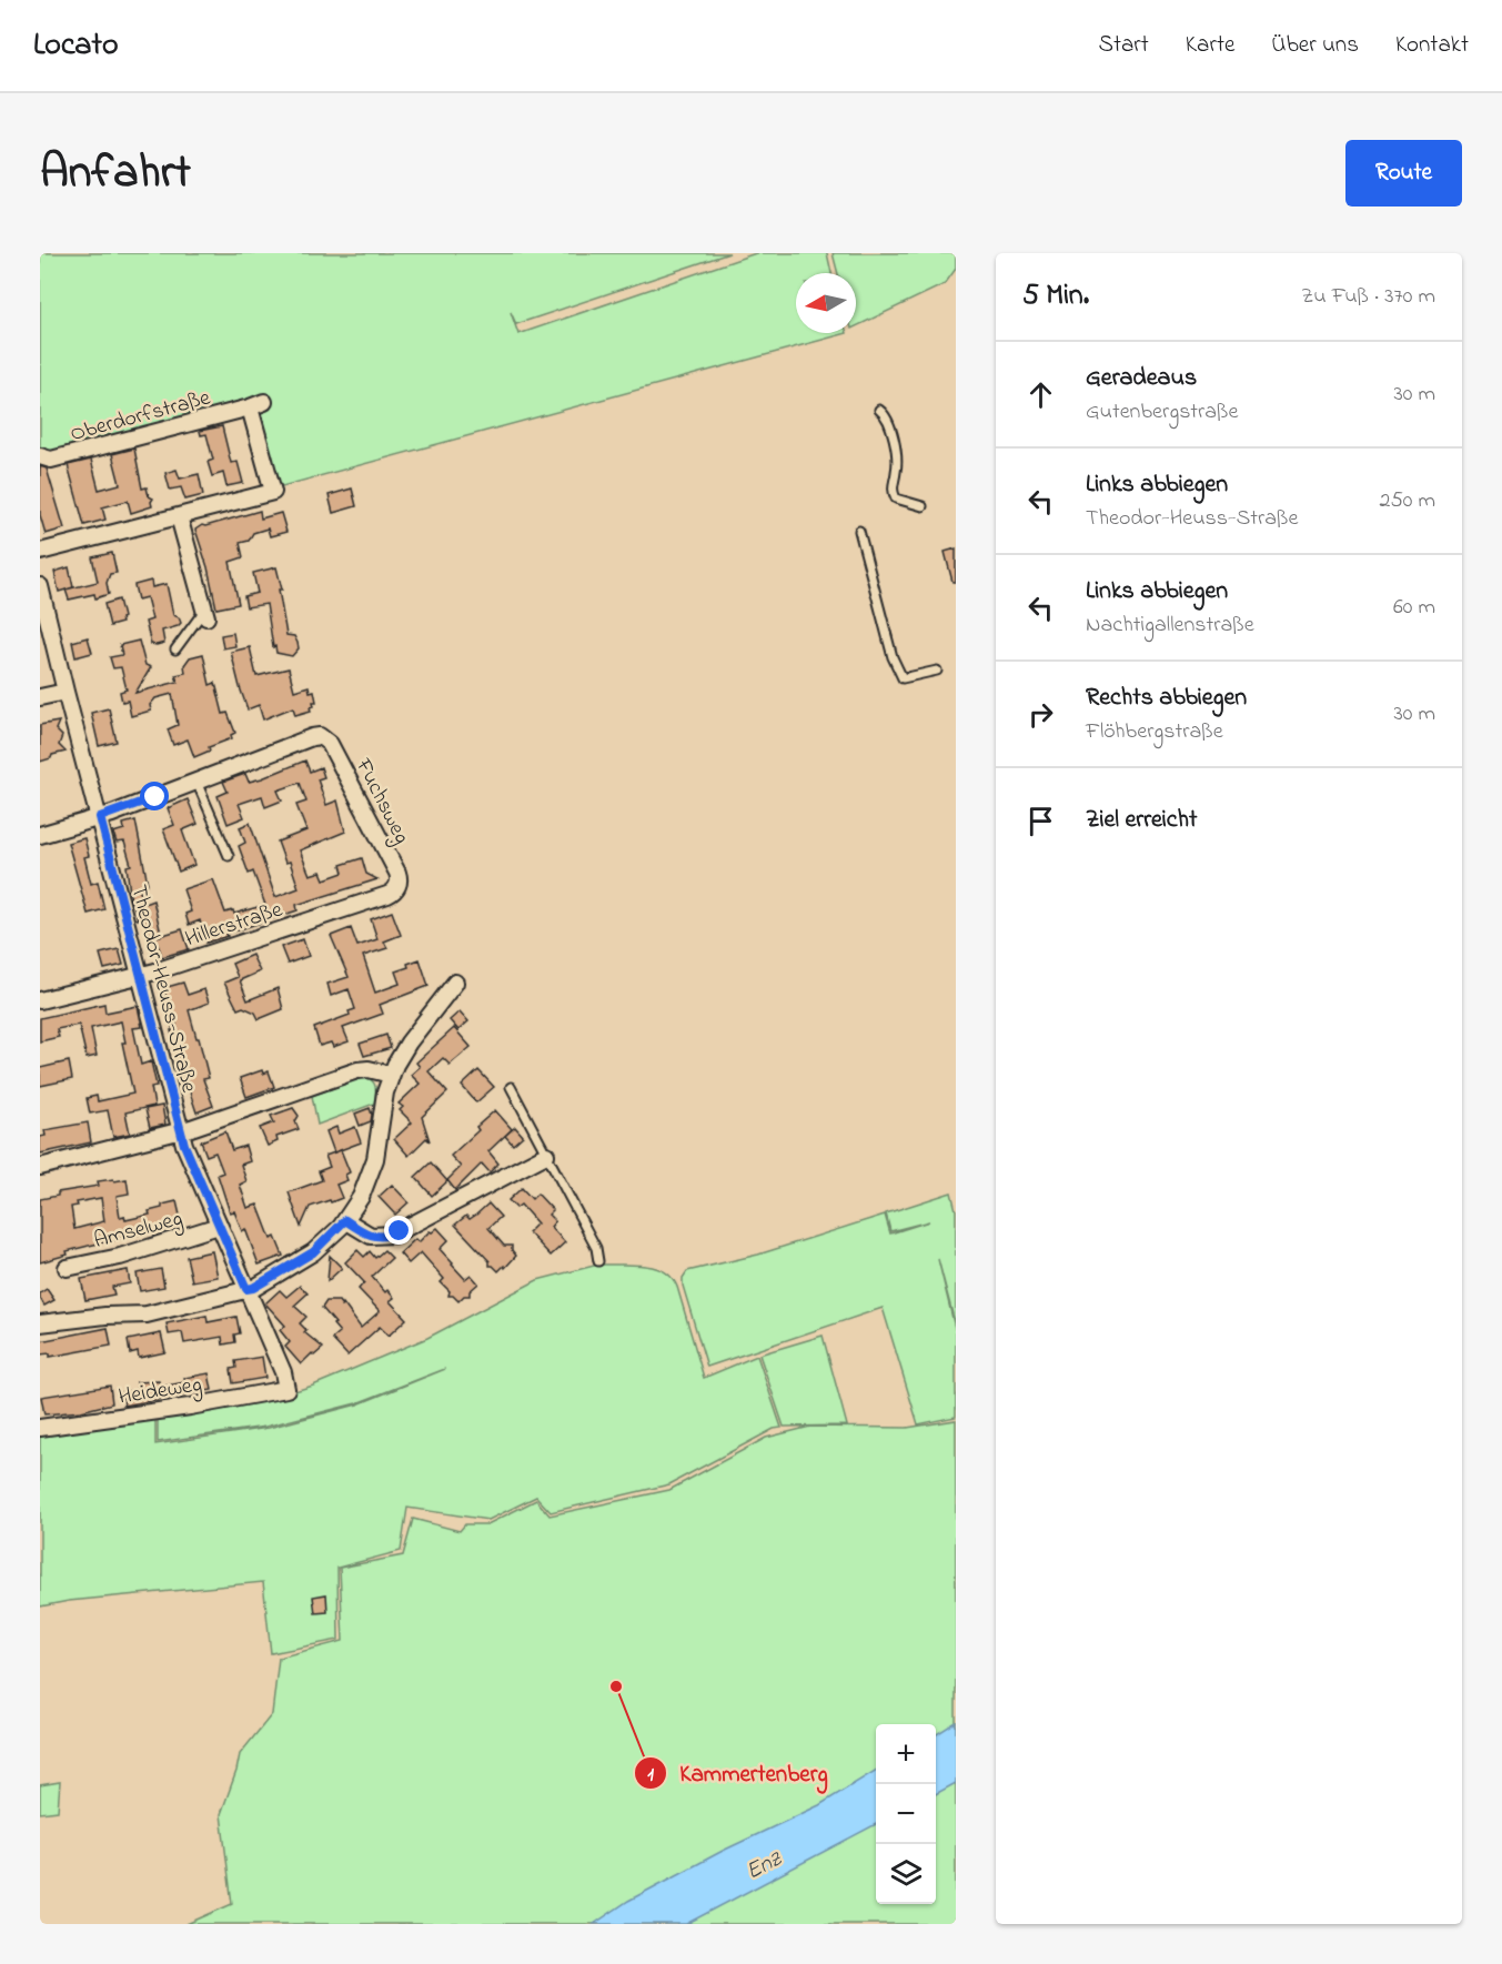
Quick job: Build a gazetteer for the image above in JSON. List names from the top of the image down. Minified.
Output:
{"streets":{"street":["Oberdorfstraße","Fuchsweg","Hillerstraße","Theodor-Heuss-Straße","Amselweg","Heideweg"]},"crossings":[["Fuchsweg","Hillerstraße"],["Hillerstraße","Theodor-Heuss-Straße"],["Theodor-Heuss-Straße","Amselweg"],["Theodor-Heuss-Straße","Heideweg"]],"water":["Enz"],"places":["Kammertenberg"],"north":"left","page":{"header":"Locato","nav":["Start","Karte","Über uns","Kontakt"],"title":"Anfahrt","buttons":"Route","heading":["5 Min.","Zu Fuß · 370 m"],"list":[["Geradeaus","Gutenbergstraße","30 m"],["Links abbiegen","Theodor-Heuss-Straße","250 m"],["Links abbiegen","Nachtigallenstraße","60 m"],["Rechts abbiegen","Flöhbergstraße","30 m"],"Ziel erreicht"],"map_buttons":["+","−"]}}
